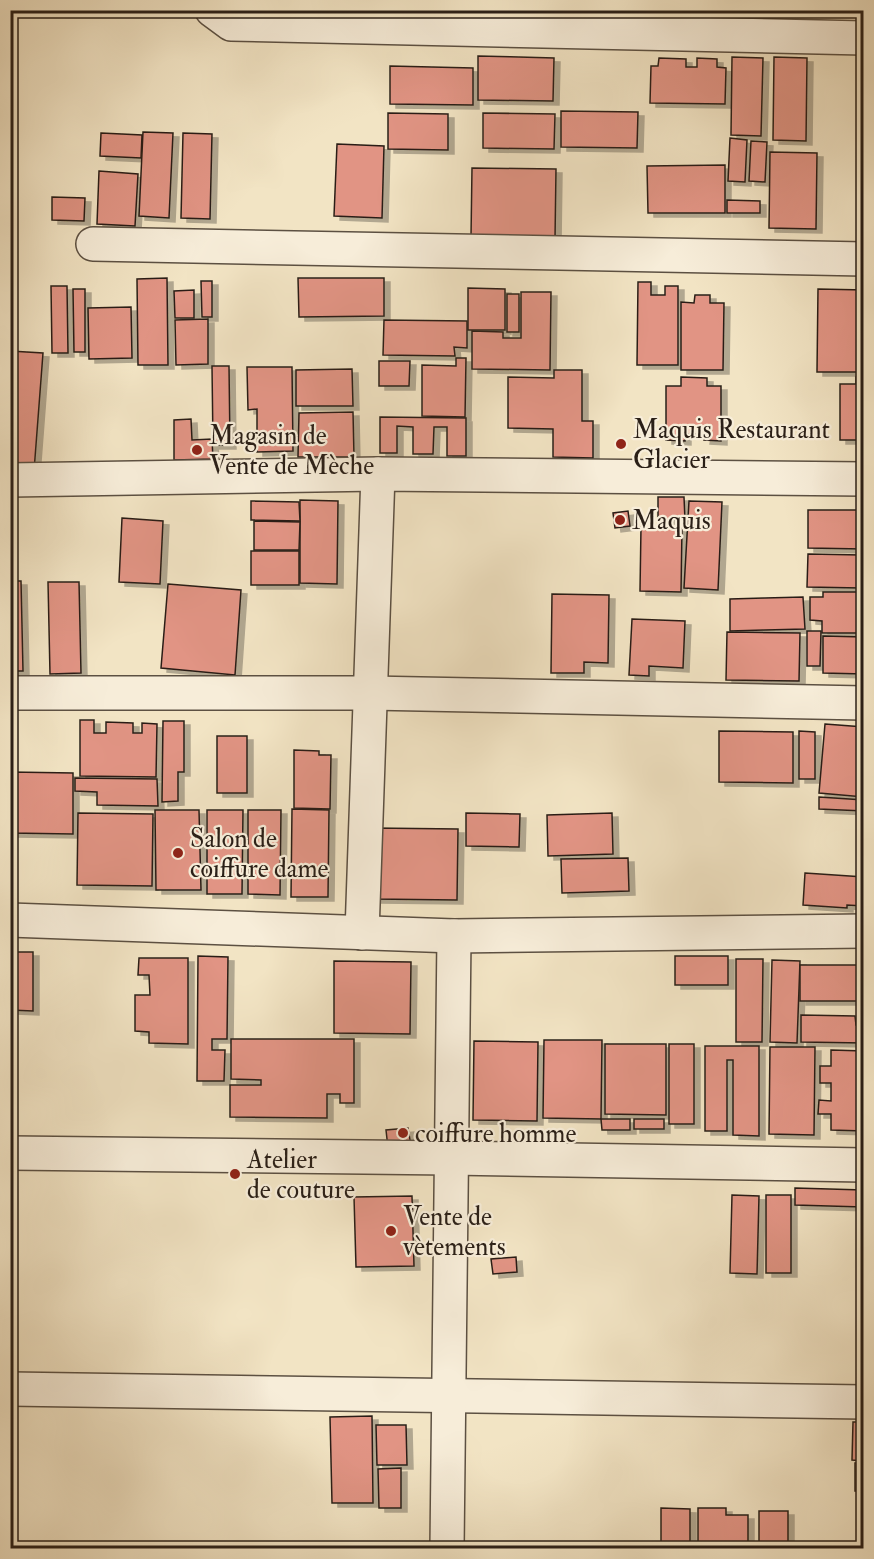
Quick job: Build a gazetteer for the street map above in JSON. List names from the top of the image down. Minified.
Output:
{"places":["Maquis Restaurant Glacier","Magasin de Vente de Mèche","Maquis","Salon de coiffure dame","coiffure homme","Atelier de couture","Vente de vètements"]}
